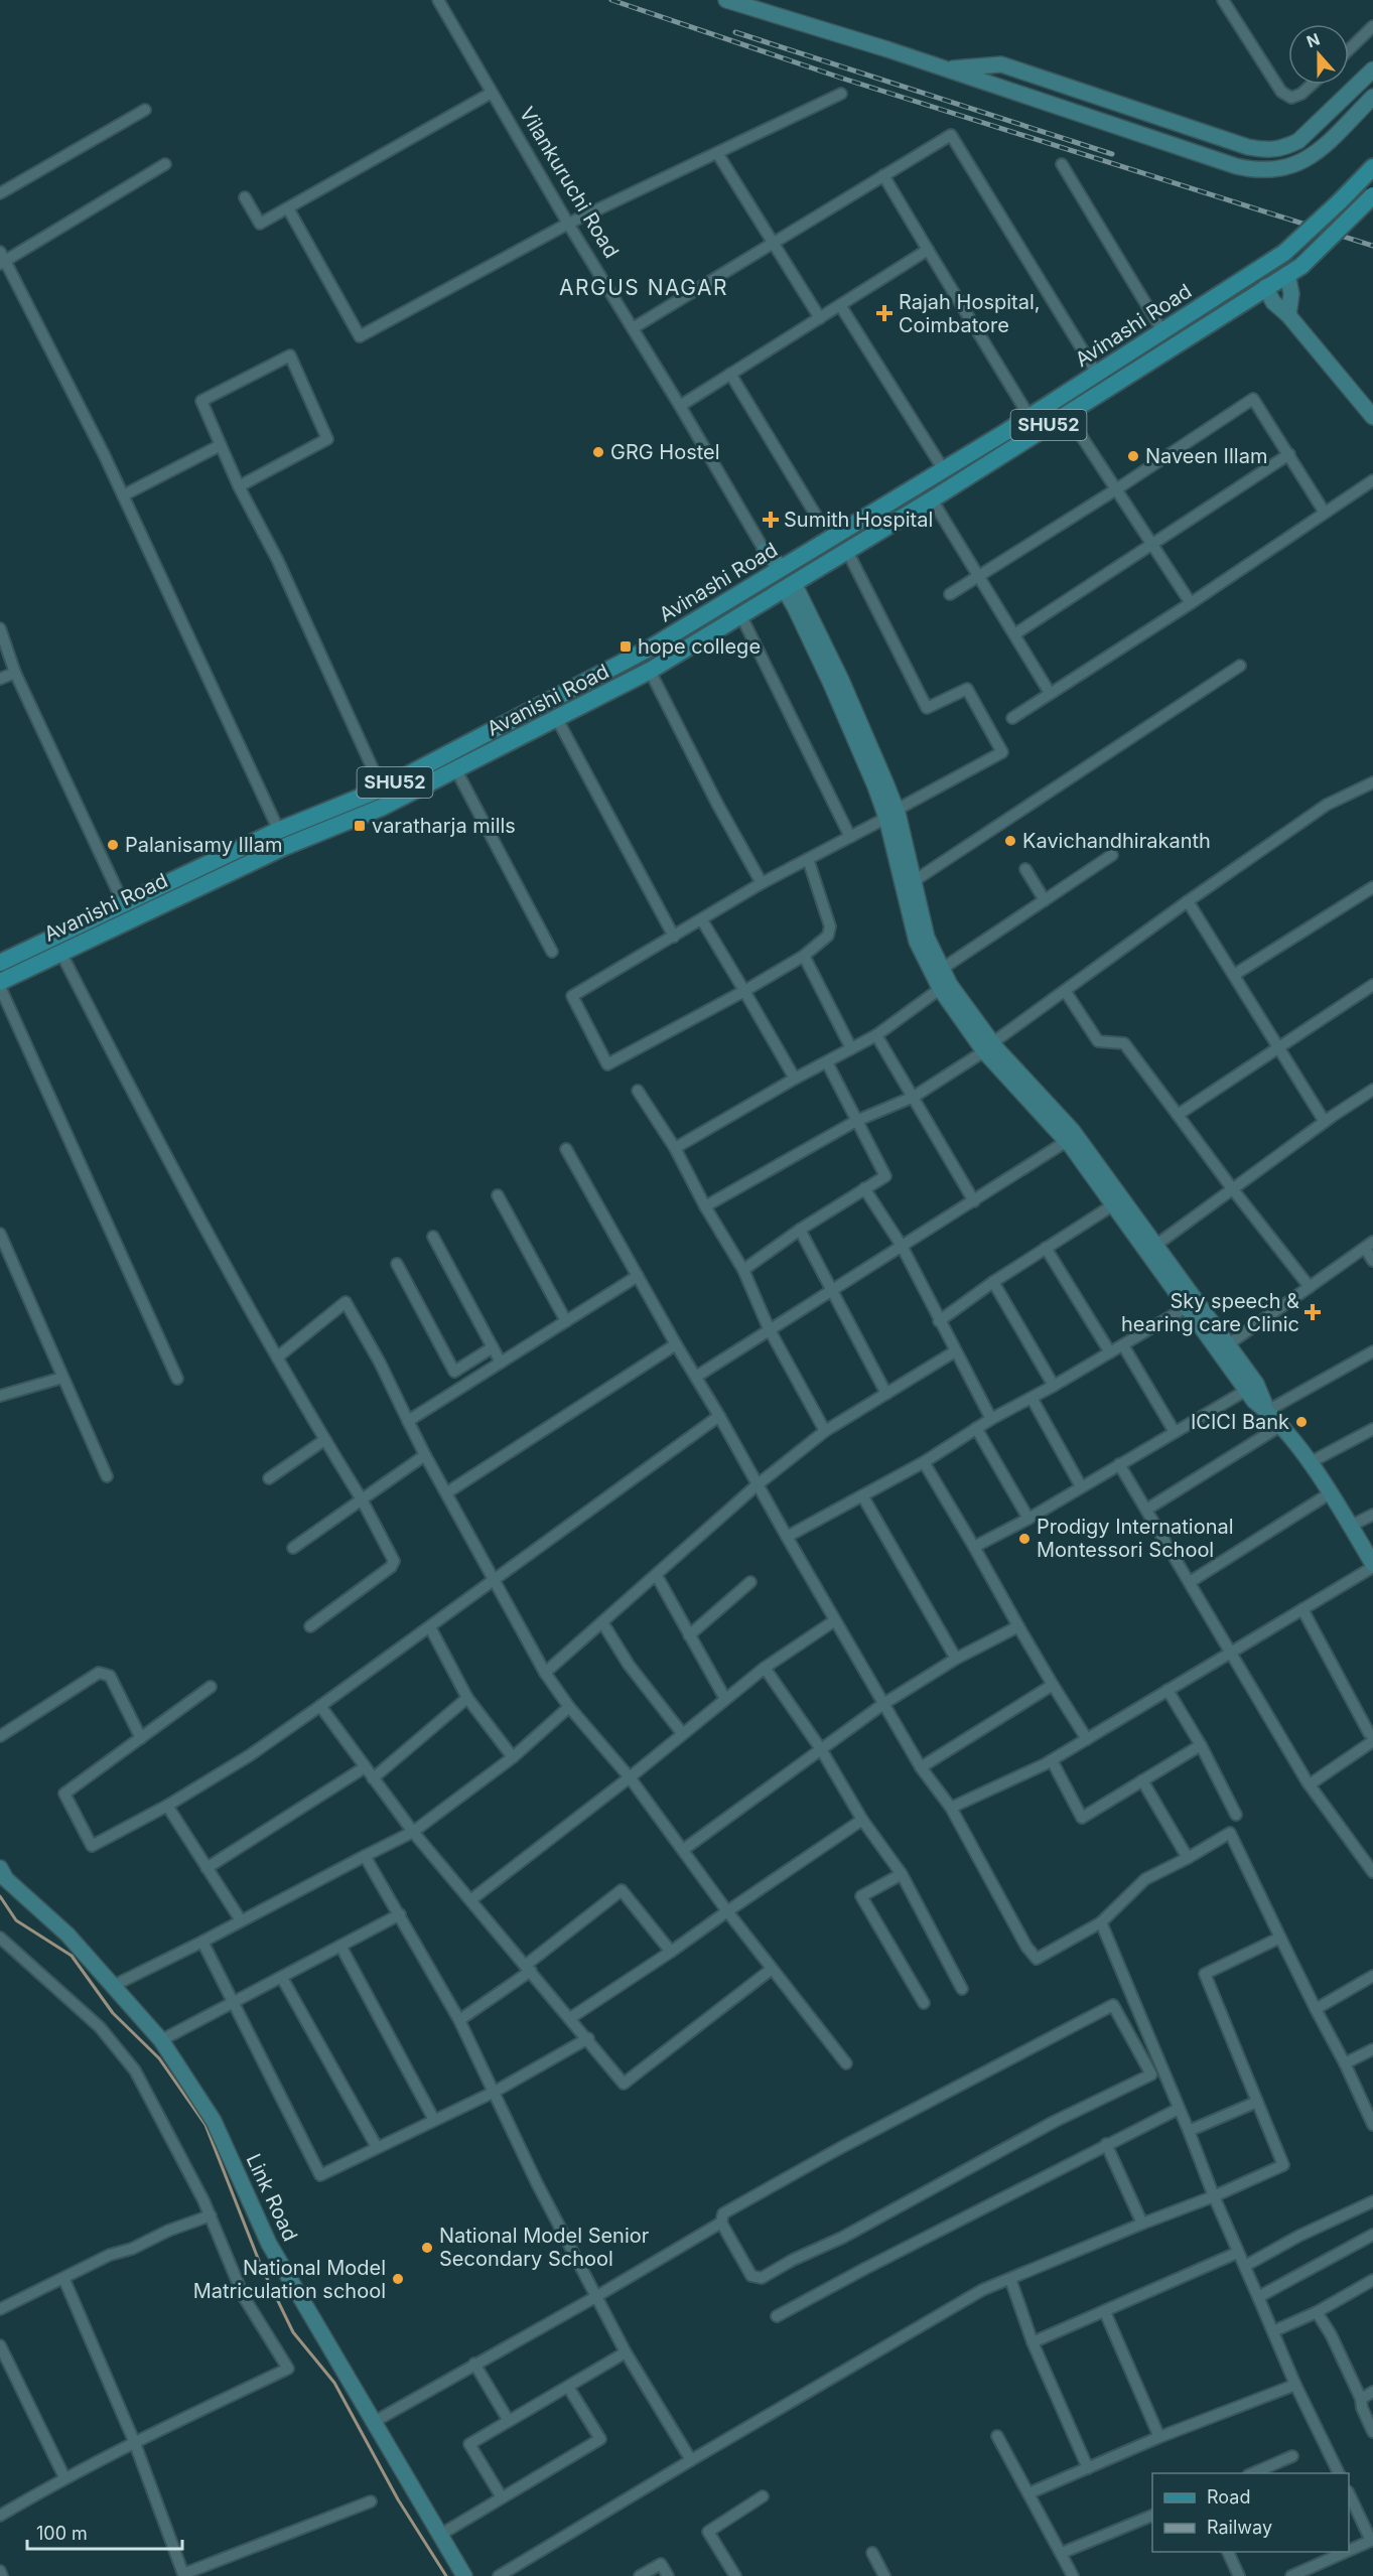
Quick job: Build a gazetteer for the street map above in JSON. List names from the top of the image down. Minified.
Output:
{"streets":{"main road":["Avinashi Road","SHU52","Avanishi Road"],"street":["Vilankuruchi Road","Link Road"]},"crossings":[["Vilankuruchi Road","Avinashi Road"],["Avinashi Road","Avanishi Road"],["SHU52","Avanishi Road"]],"districts":["ARGUS NAGAR"],"places":{"health":["Rajah Hospital, Coimbatore","Sumith Hospital","Sky speech & hearing care Clinic"],"other":["GRG Hostel","Naveen Illam","Kavichandhirakanth","Palanisamy Illam","ICICI Bank","Prodigy International Montessori School","National Model Senior Secondary School","National Model Matriculation school"],"transit":["hope college","varatharja mills"]},"legend":["Road","Railway"],"scale_bar":"100 m","north":"top"}
